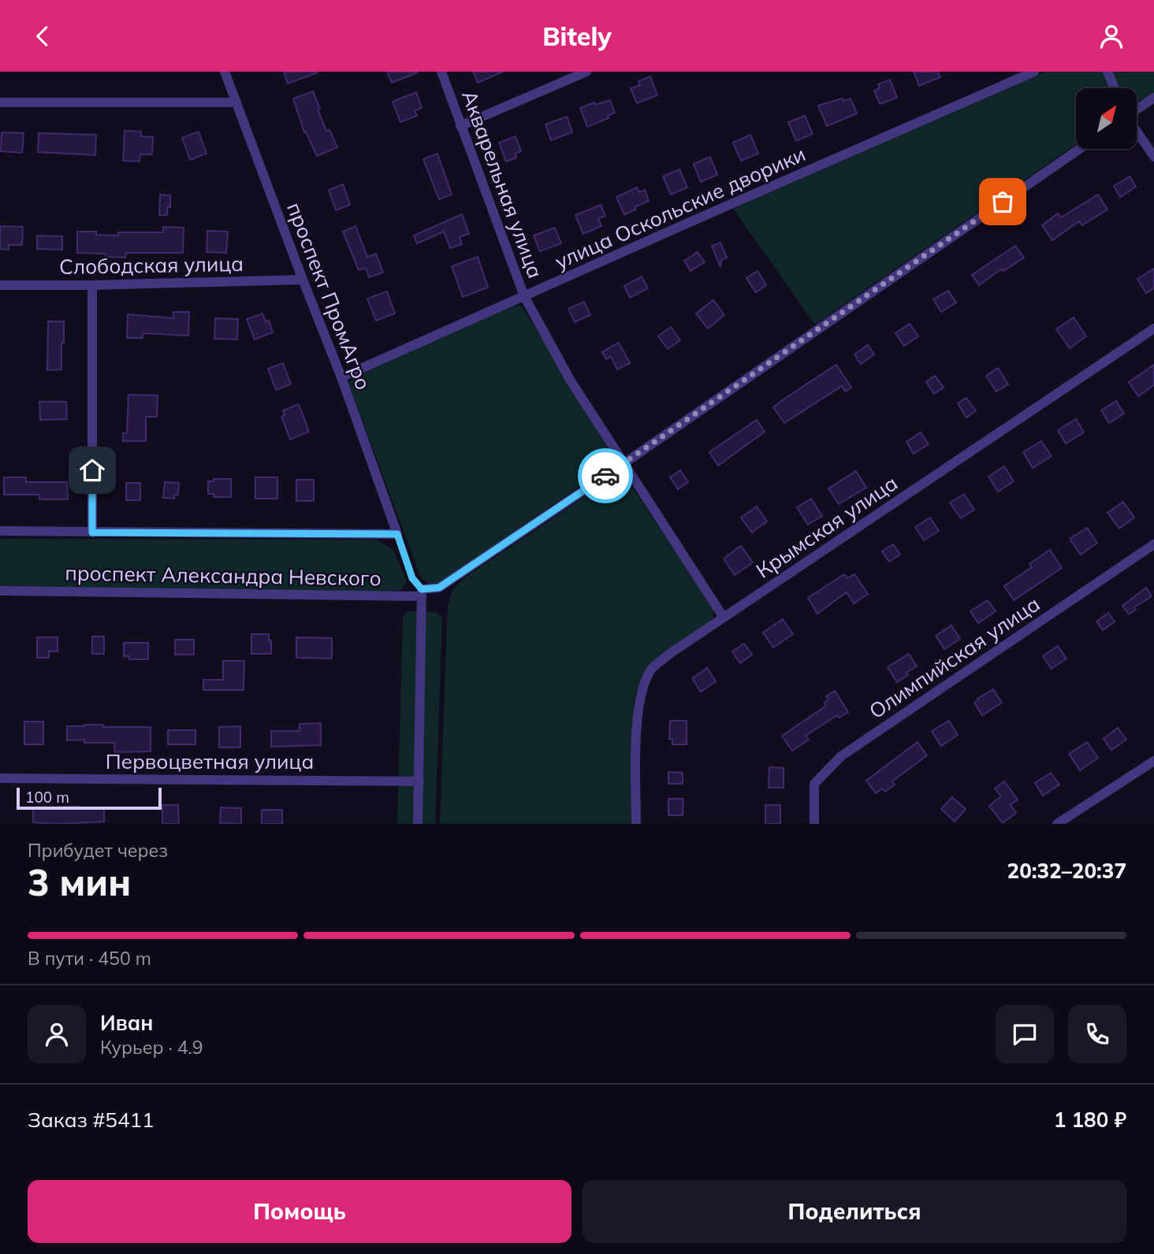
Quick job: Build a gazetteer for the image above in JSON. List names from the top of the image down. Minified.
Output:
{"streets":{"street":["Акварельная улица","улица Оскольские дворики","Слободская улица","проспект ПромАгро","Крымская улица","проспект Александра Невского","Олимпийская улица","Первоцветная улица"]},"crossings":[["Акварельная улица","улица Оскольские дворики"],["Акварельная улица","Крымская улица"],["Акварельная улица","проспект Александра Невского"],["улица Оскольские дворики","проспект ПромАгро"],["Слободская улица","проспект ПромАгро"],["проспект ПромАгро","проспект Александра Невского"]],"scale_bar":"100 m","north":"top right","page":{"header":"Bitely","scale":"100 m","heading":["3 мин","Прибудет через","20:32–20:37"],"panel":["Иван","Курьер · 4.9","Заказ #5411","1 180 ₽"],"bar":"В пути · 450 m","buttons":["Помощь","Поделиться"]}}
